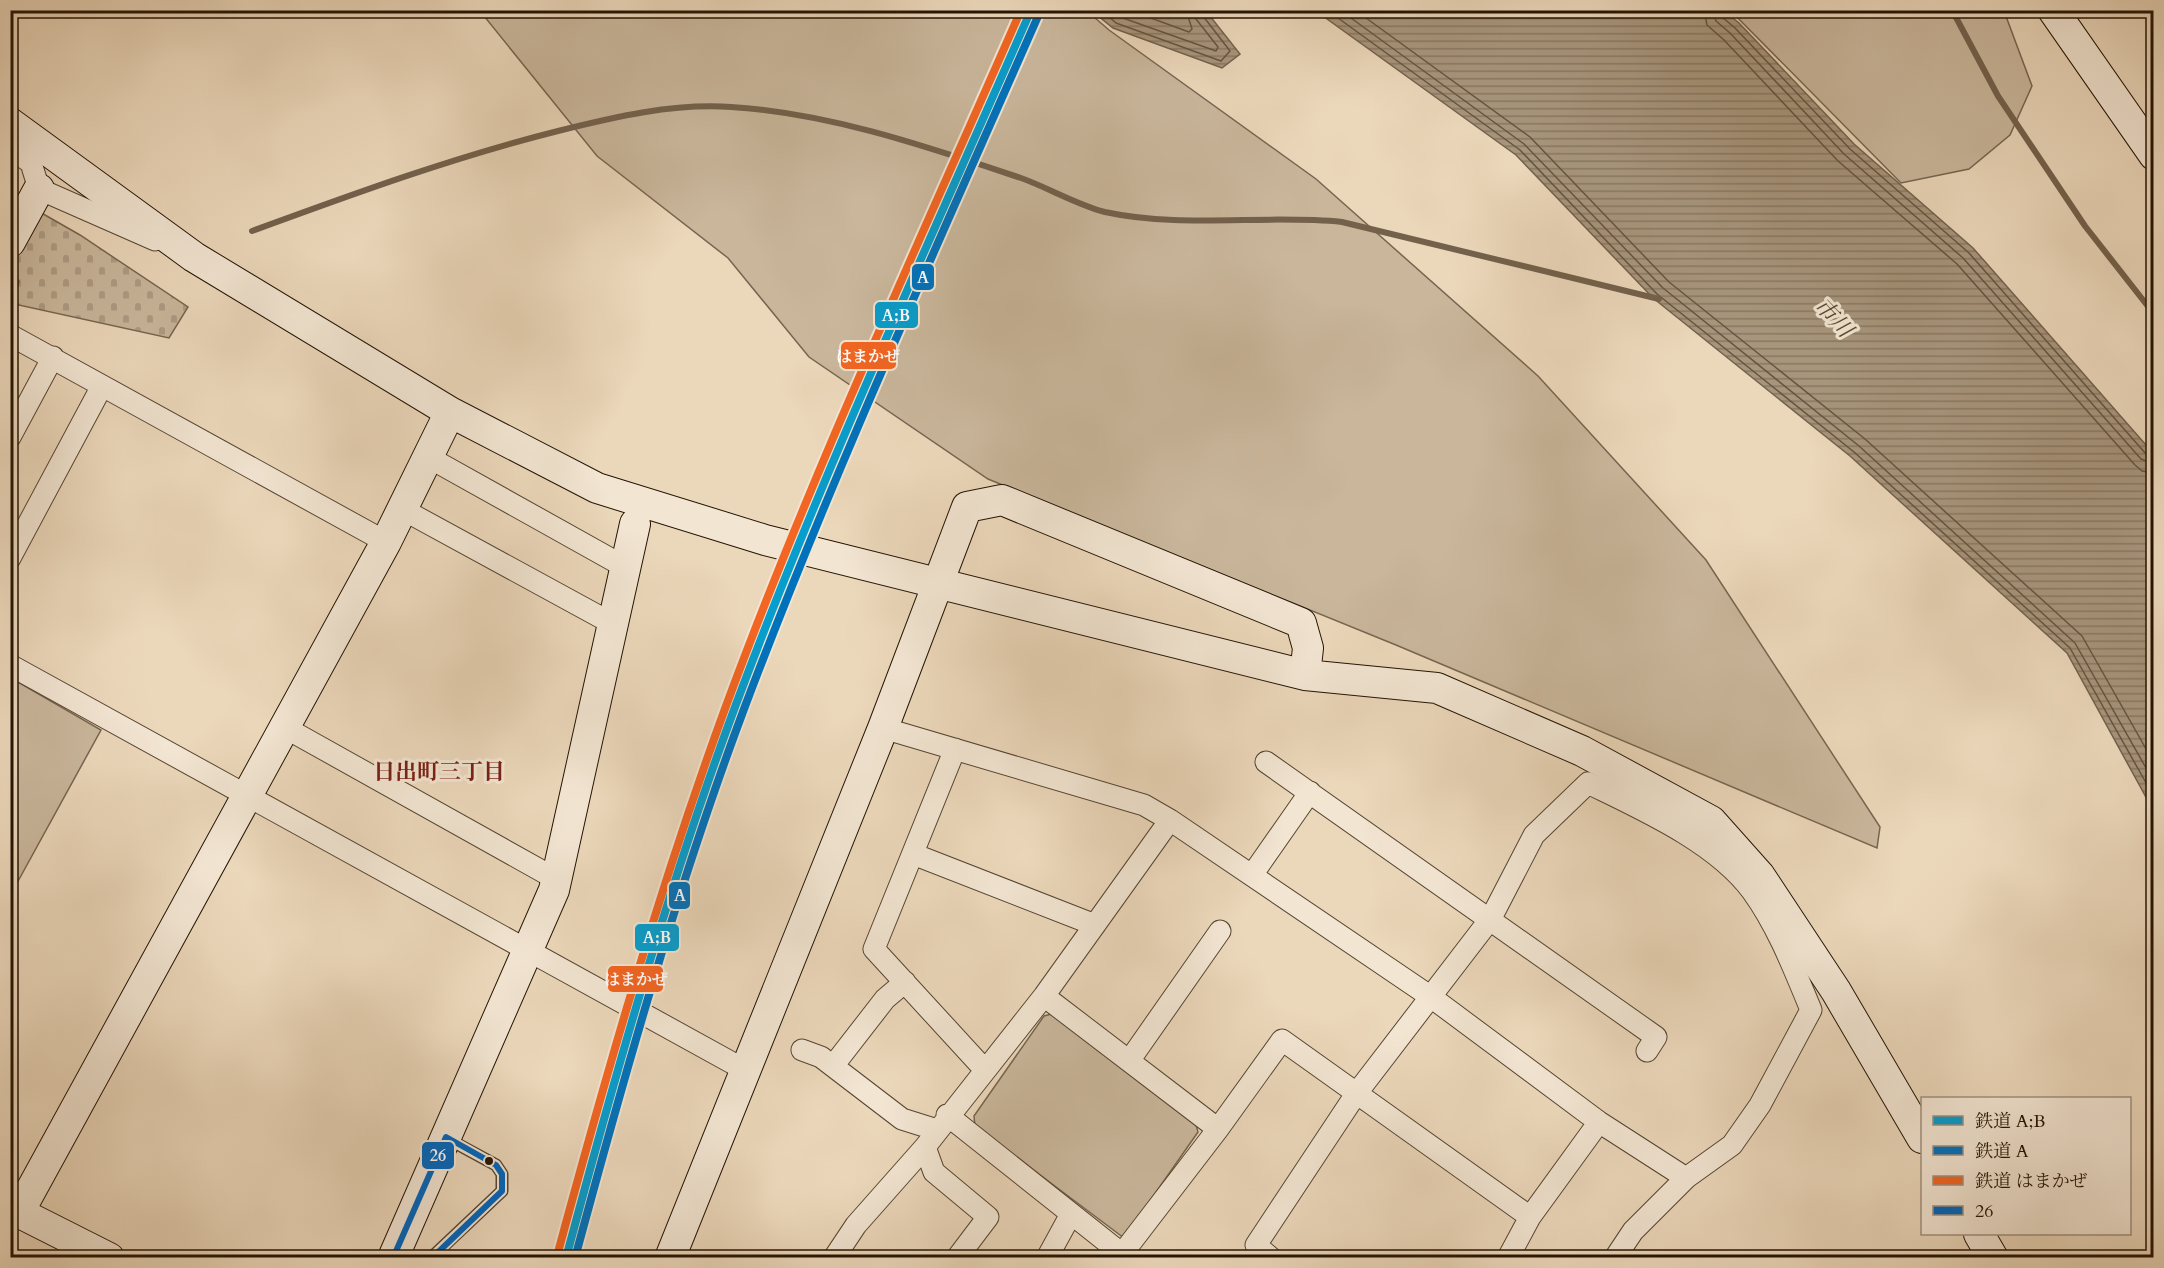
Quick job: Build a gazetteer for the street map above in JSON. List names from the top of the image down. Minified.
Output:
{"districts":["日出町三丁目"],"water":["市川"],"lines":["rail line A;B","rail line はまかぜ","rail line A","transit line 26"],"legend":["鉄道 A;B","鉄道 A","鉄道 はまかぜ","26"]}
